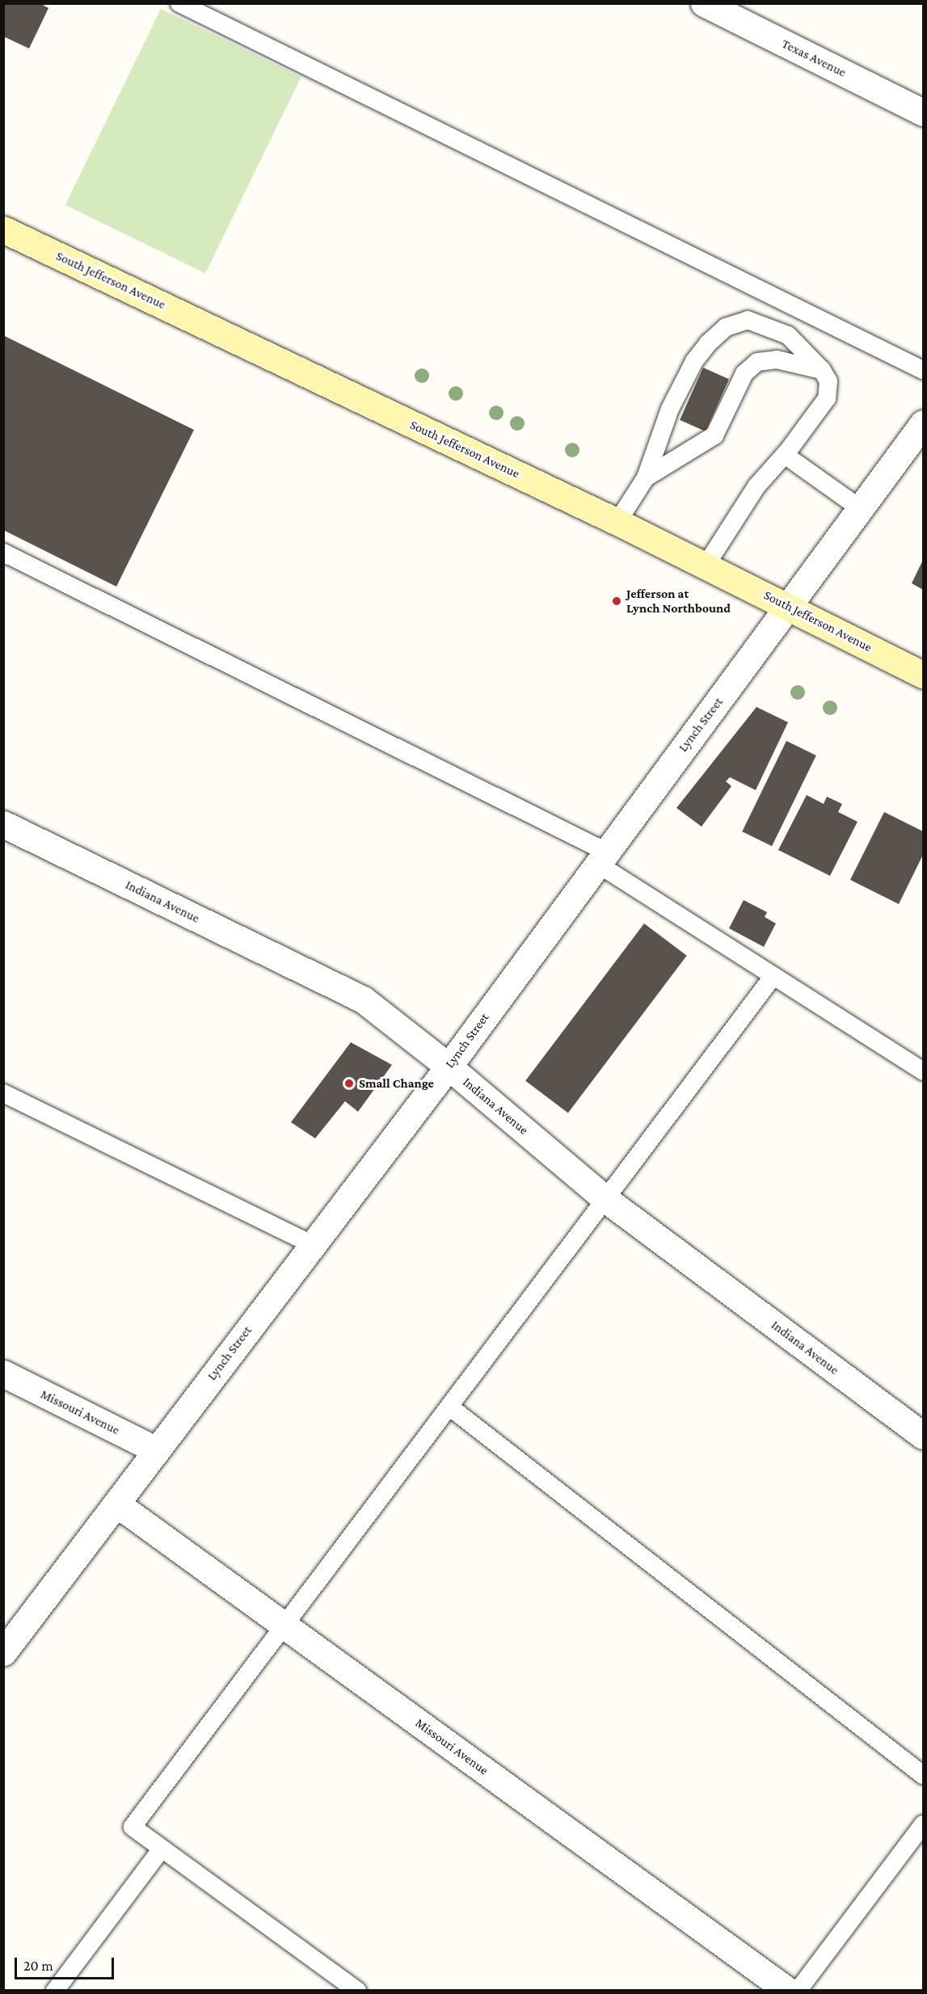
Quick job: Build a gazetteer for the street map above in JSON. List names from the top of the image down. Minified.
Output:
{"streets":{"main road":["South Jefferson Avenue"],"street":["Texas Avenue","Lynch Street","Indiana Avenue","Missouri Avenue"]},"crossings":[["South Jefferson Avenue","Lynch Street"],["Lynch Street","Indiana Avenue"],["Lynch Street","Missouri Avenue"]],"places":["Jefferson at Lynch Northbound","Small Change"],"scale_bar":"20 m"}
